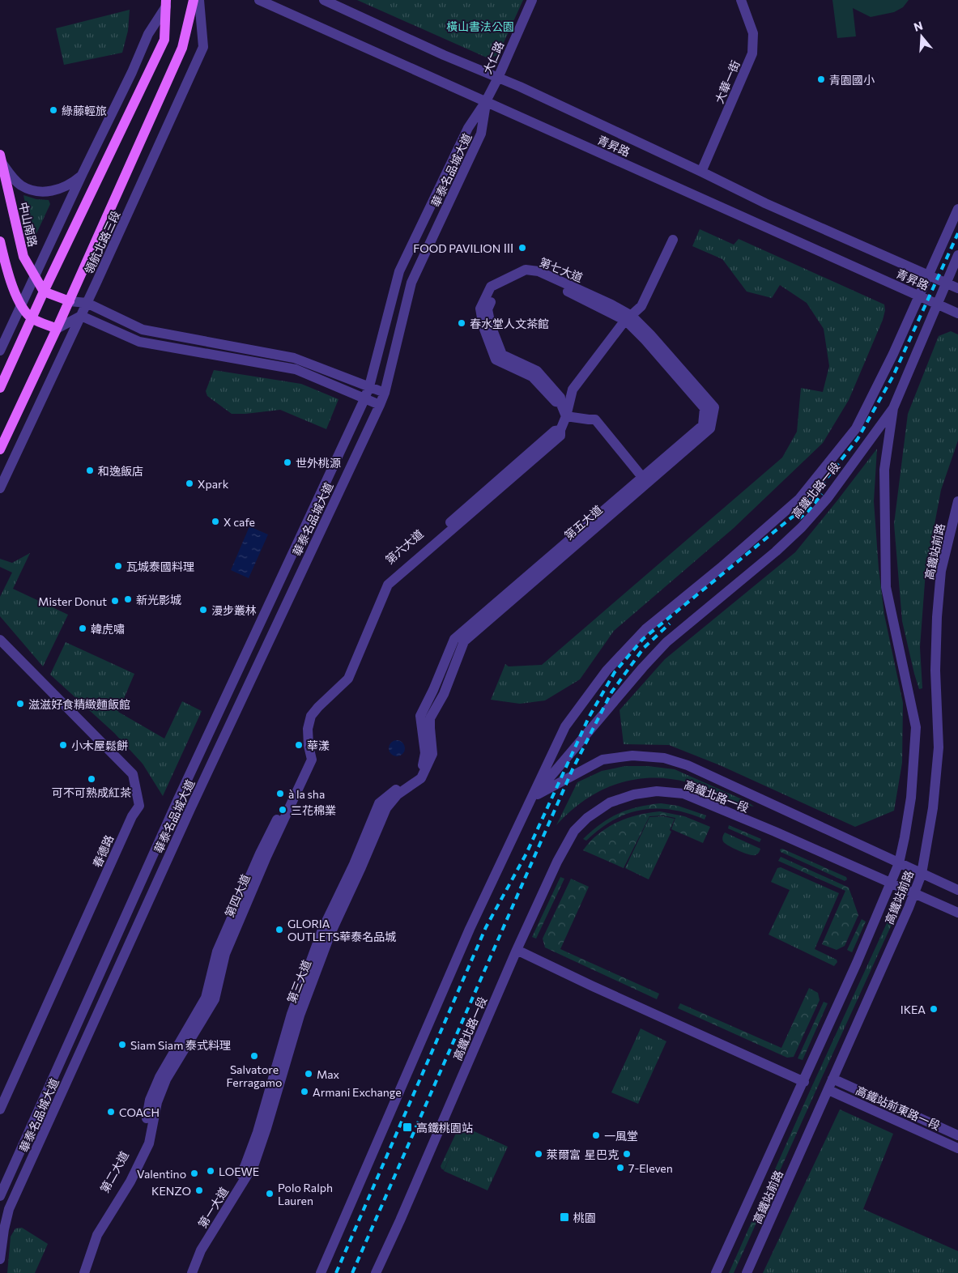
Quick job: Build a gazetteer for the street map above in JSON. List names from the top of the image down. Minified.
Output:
{"streets":{"main road":["中山南路","領航北路三段"],"street":["大仁路","大華一街","青昇路","華泰名品城大道","第七大道","高鐵北路一段","第五大道","第六大道","高鐵站前路","春德路","第四大道","第三大道","高鐵站前東路一段","第二大道","第一大道"]},"crossings":[["大仁路","青昇路"],["大仁路","華泰名品城大道"],["大華一街","青昇路"],["青昇路","華泰名品城大道"],["青昇路","高鐵北路一段"],["第七大道","第五大道"],["第七大道","第六大道"],["高鐵北路一段","高鐵站前路"],["第五大道","第六大道"],["第五大道","第三大道"],["第六大道","第四大道"],["高鐵站前路","高鐵站前東路一段"],["第四大道","第二大道"],["第三大道","第一大道"]],"parks":["橫山書法公園"],"places":{"other":["青園國小","綠藤輕旅","FOOD PAVILION Ⅲ","春水堂人文茶館","世外桃源","和逸飯店","Xpark","X cafe","瓦城泰國料理","新光影城","Mister Donut","漫步叢林","韓虎嘯","滋滋好食精緻麵飯館","小木屋鬆餅","華漾","可不可熟成紅茶","à la sha","三花棉業","GLORIA OUTLETS華泰名品城","IKEA","Siam Siam 泰式料理","Salvatore Ferragamo","Max","Armani Exchange","COACH","一風堂","萊爾富","星巴克","7-Eleven","LOEWE","Valentino","KENZO","Polo Ralph Lauren"],"transit":["高鐵桃園站","桃園"]},"north":"top"}
